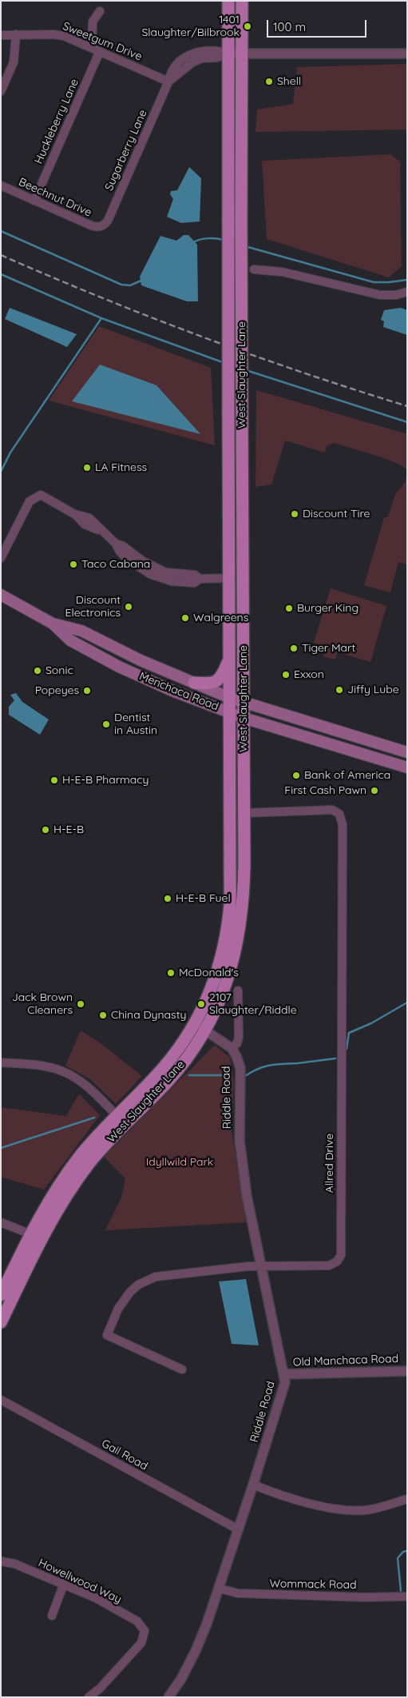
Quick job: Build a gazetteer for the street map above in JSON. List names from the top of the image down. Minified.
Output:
{"streets":{"main road":["West Slaughter Lane","Menchaca Road"],"street":["Sweetgum Drive","Huckleberry Lane","Sugarberry Lane","Beechnut Drive","Riddle Road","Allred Drive","Old Manchaca Road","Gail Road","Howellwood Way","Wommack Road"]},"crossings":[["Sweetgum Drive","Huckleberry Lane"],["Sweetgum Drive","Sugarberry Lane"],["Huckleberry Lane","Beechnut Drive"],["Sugarberry Lane","Beechnut Drive"],["Sugarberry Lane","West Slaughter Lane"],["West Slaughter Lane","Menchaca Road"],["West Slaughter Lane","Allred Drive"],["Riddle Road","Allred Drive"],["Riddle Road","Old Manchaca Road"],["Riddle Road","Gail Road"],["Riddle Road","Wommack Road"]],"parks":["Idyllwild Park"],"places":["1401 Slaughter/Bilbrook","Shell","LA Fitness","Discount Tire","Taco Cabana","Discount Electronics","Burger King","Walgreens","Tiger Mart","Sonic","Exxon","Jiffy Lube","Popeyes","Dentist in Austin","Bank of America","H-E-B Pharmacy","First Cash Pawn","H-E-B","H-E-B Fuel","McDonald's","Jack Brown Cleaners","2107 Slaughter/Riddle","China Dynasty"],"scale_bar":"100 m"}
